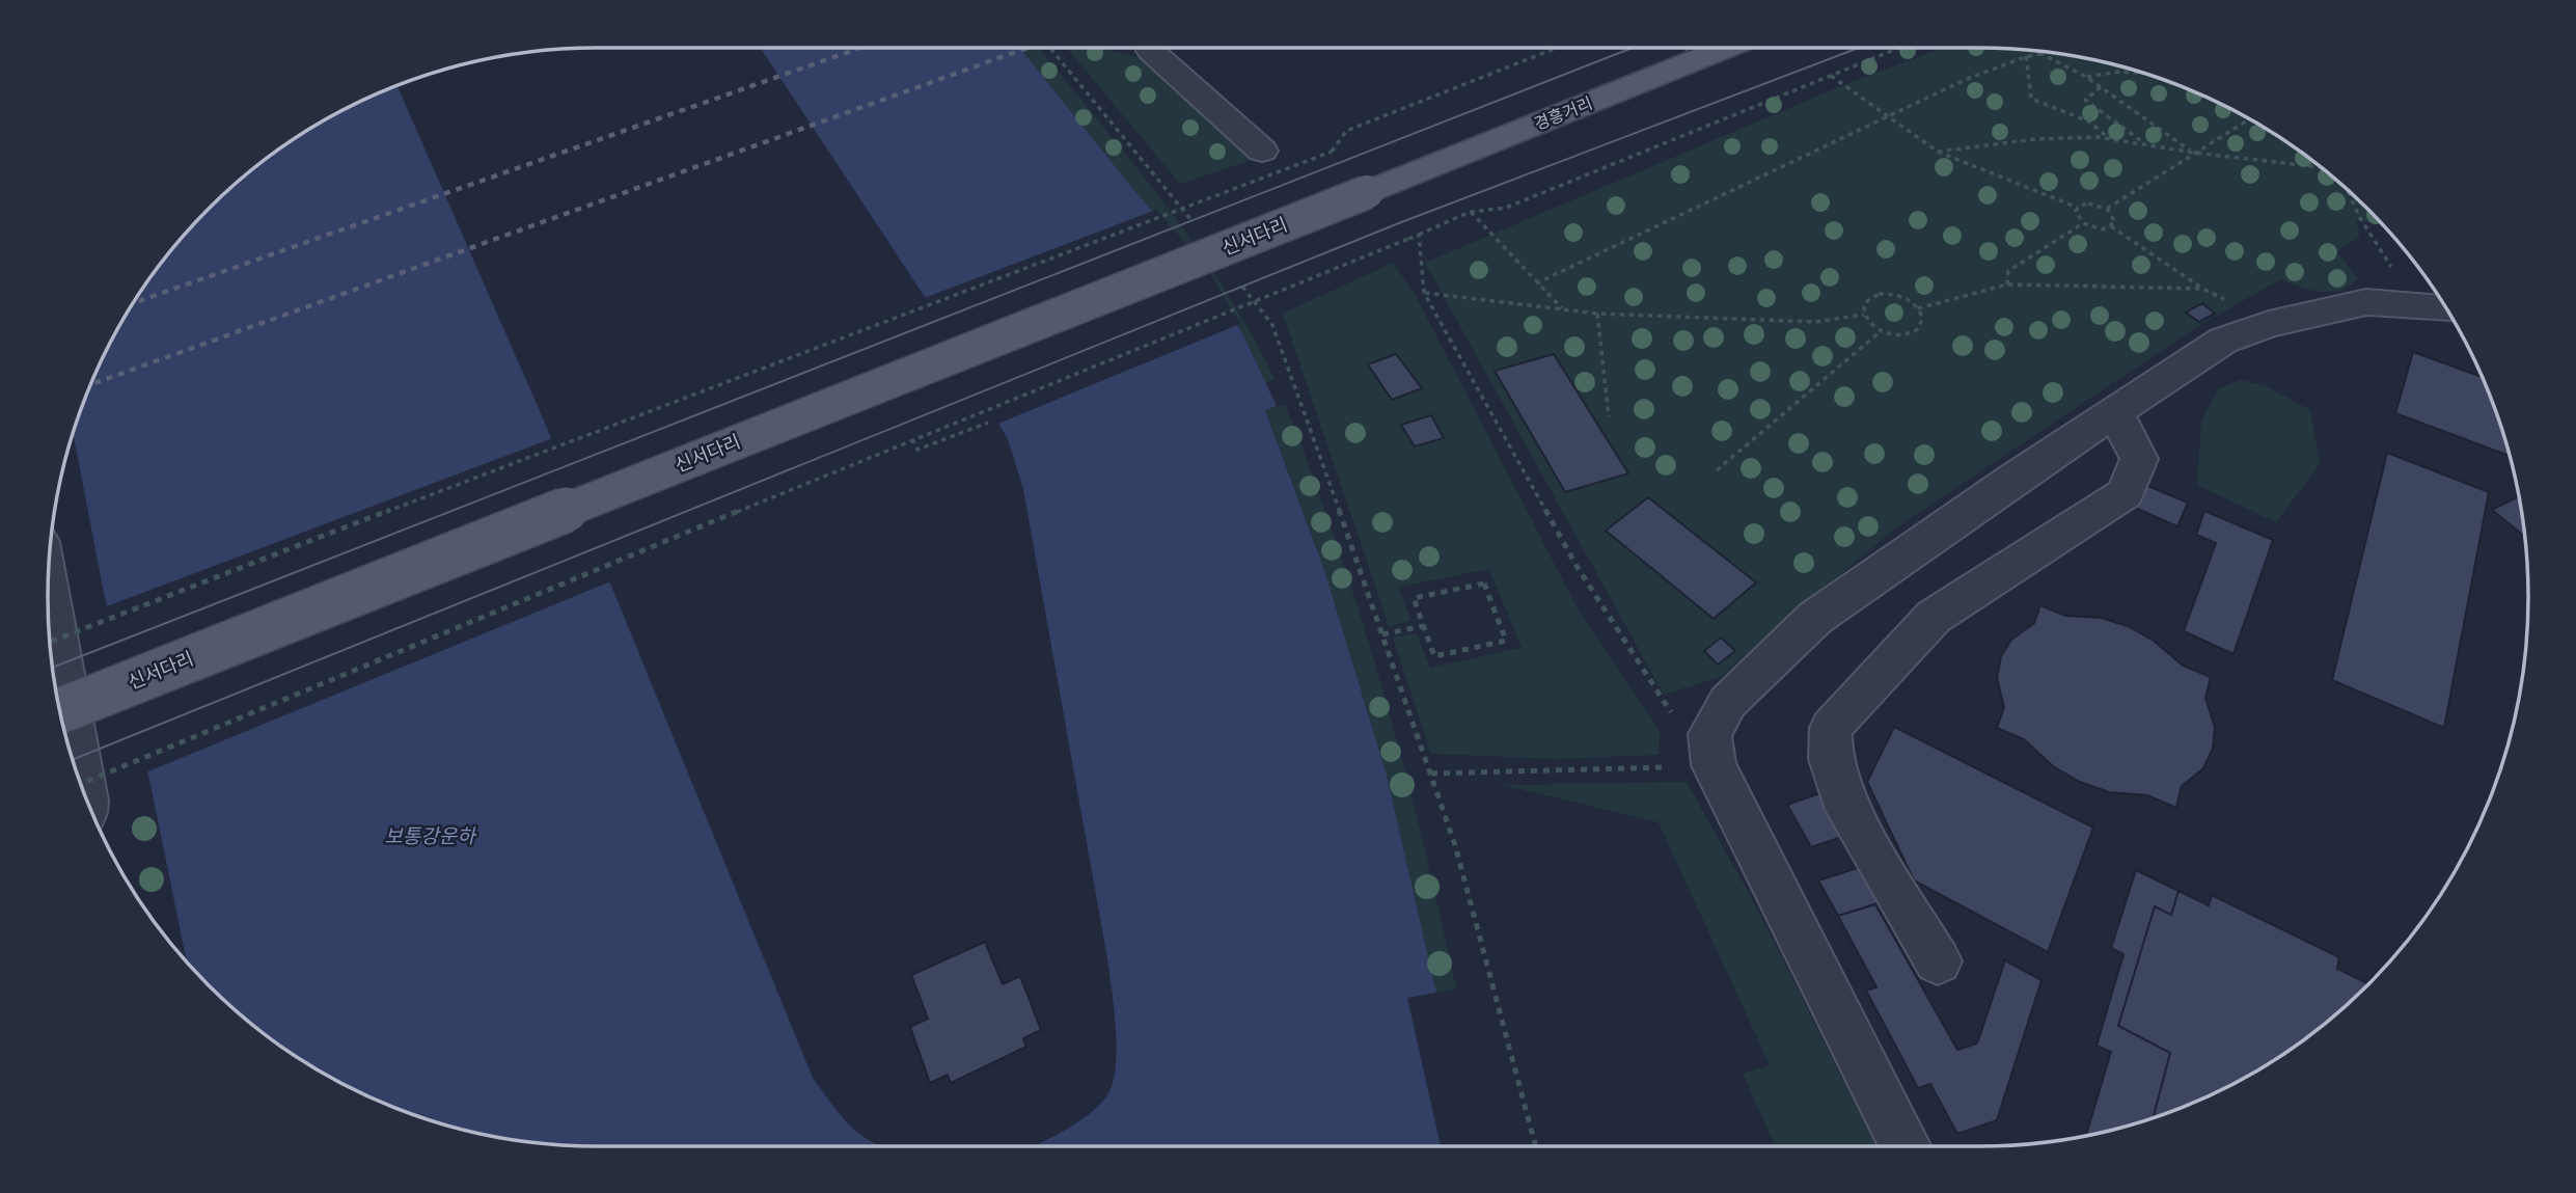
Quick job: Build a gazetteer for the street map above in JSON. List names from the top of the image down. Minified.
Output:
{"streets":{"main road":["경흥거리","신서다리"]},"crossings":[["경흥거리","신서다리"]],"water":["보통강운하"]}
